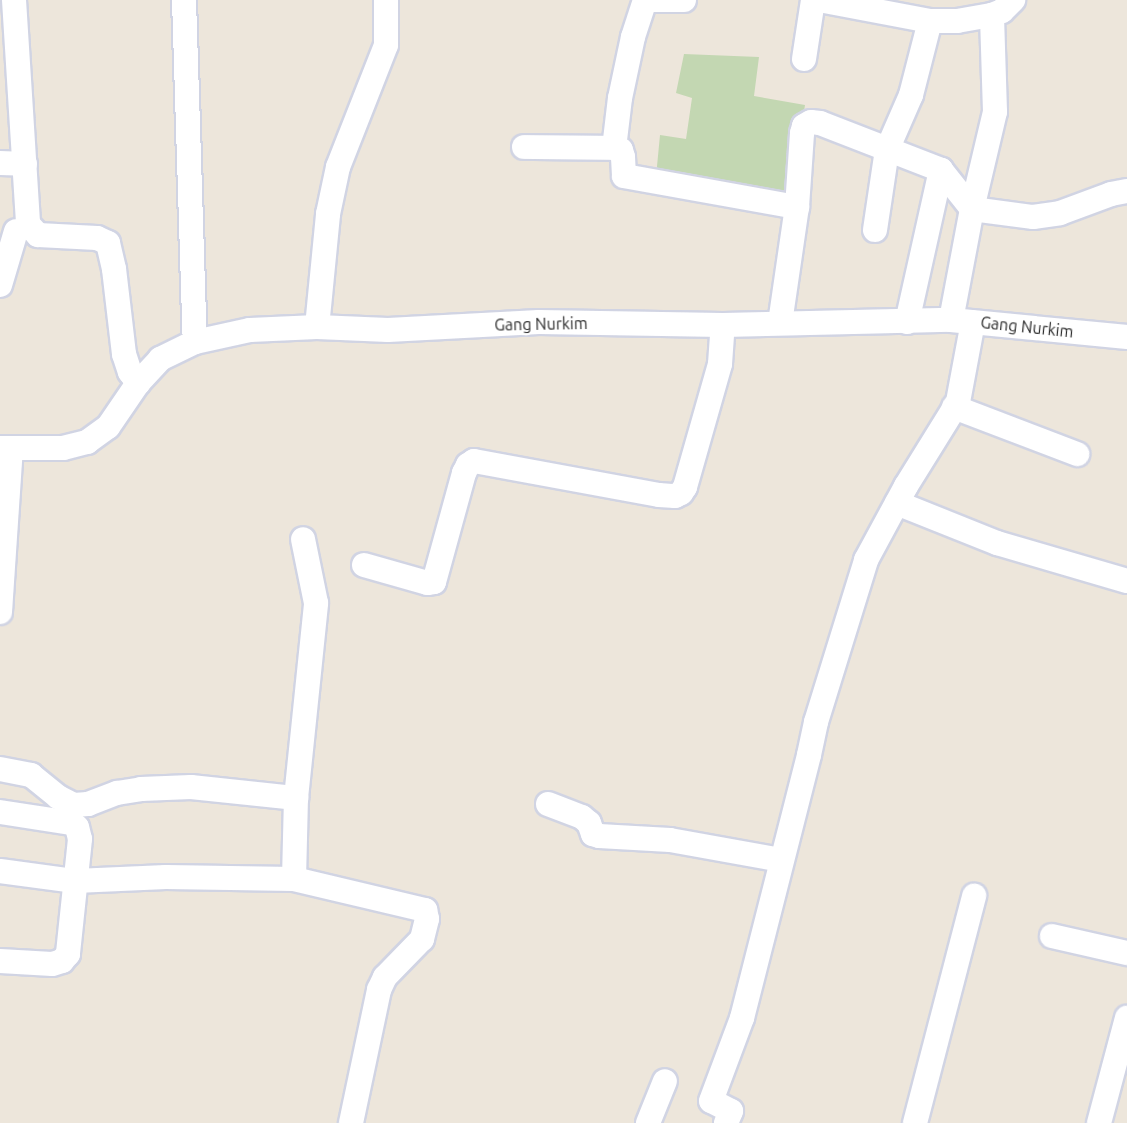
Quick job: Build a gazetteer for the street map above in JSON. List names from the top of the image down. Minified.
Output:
{"streets":{"street":["Gang Nurkim"]}}
